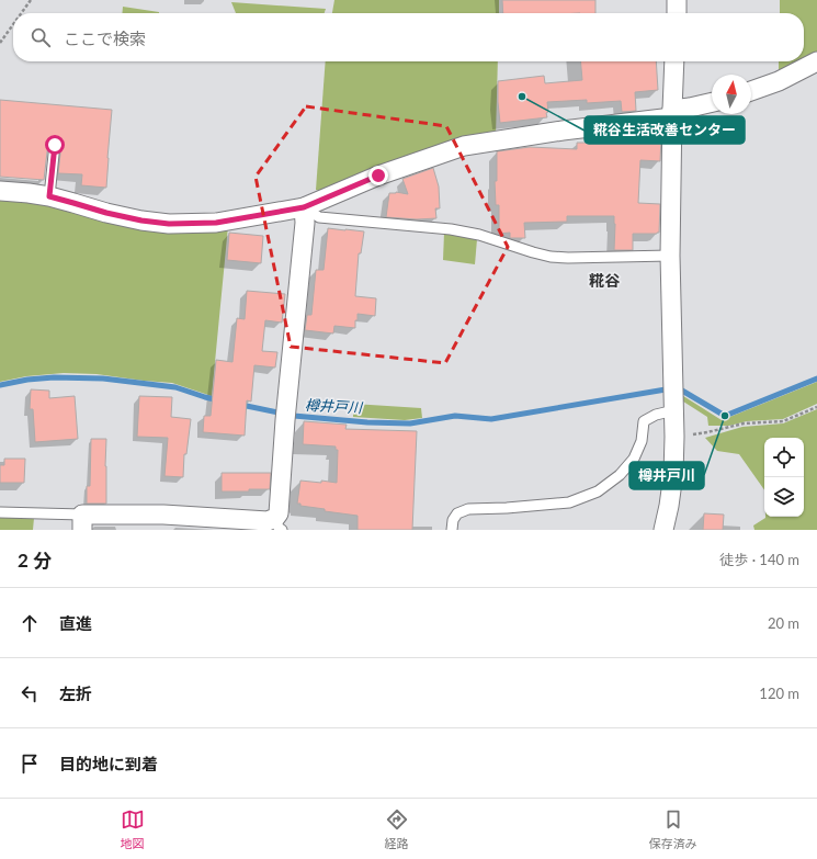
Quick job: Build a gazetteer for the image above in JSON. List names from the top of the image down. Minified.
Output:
{"districts":["糀谷"],"water":["樽井戸川"],"places":["糀谷生活改善センター","樽井戸川"],"north":"top","page":{"search":"ここで検索","heading":["2 分","徒歩 · 140 m"],"list":[["直進","20 m"],["左折","120 m"],"目的地に到着"],"nav":["地図","経路","保存済み"]}}
